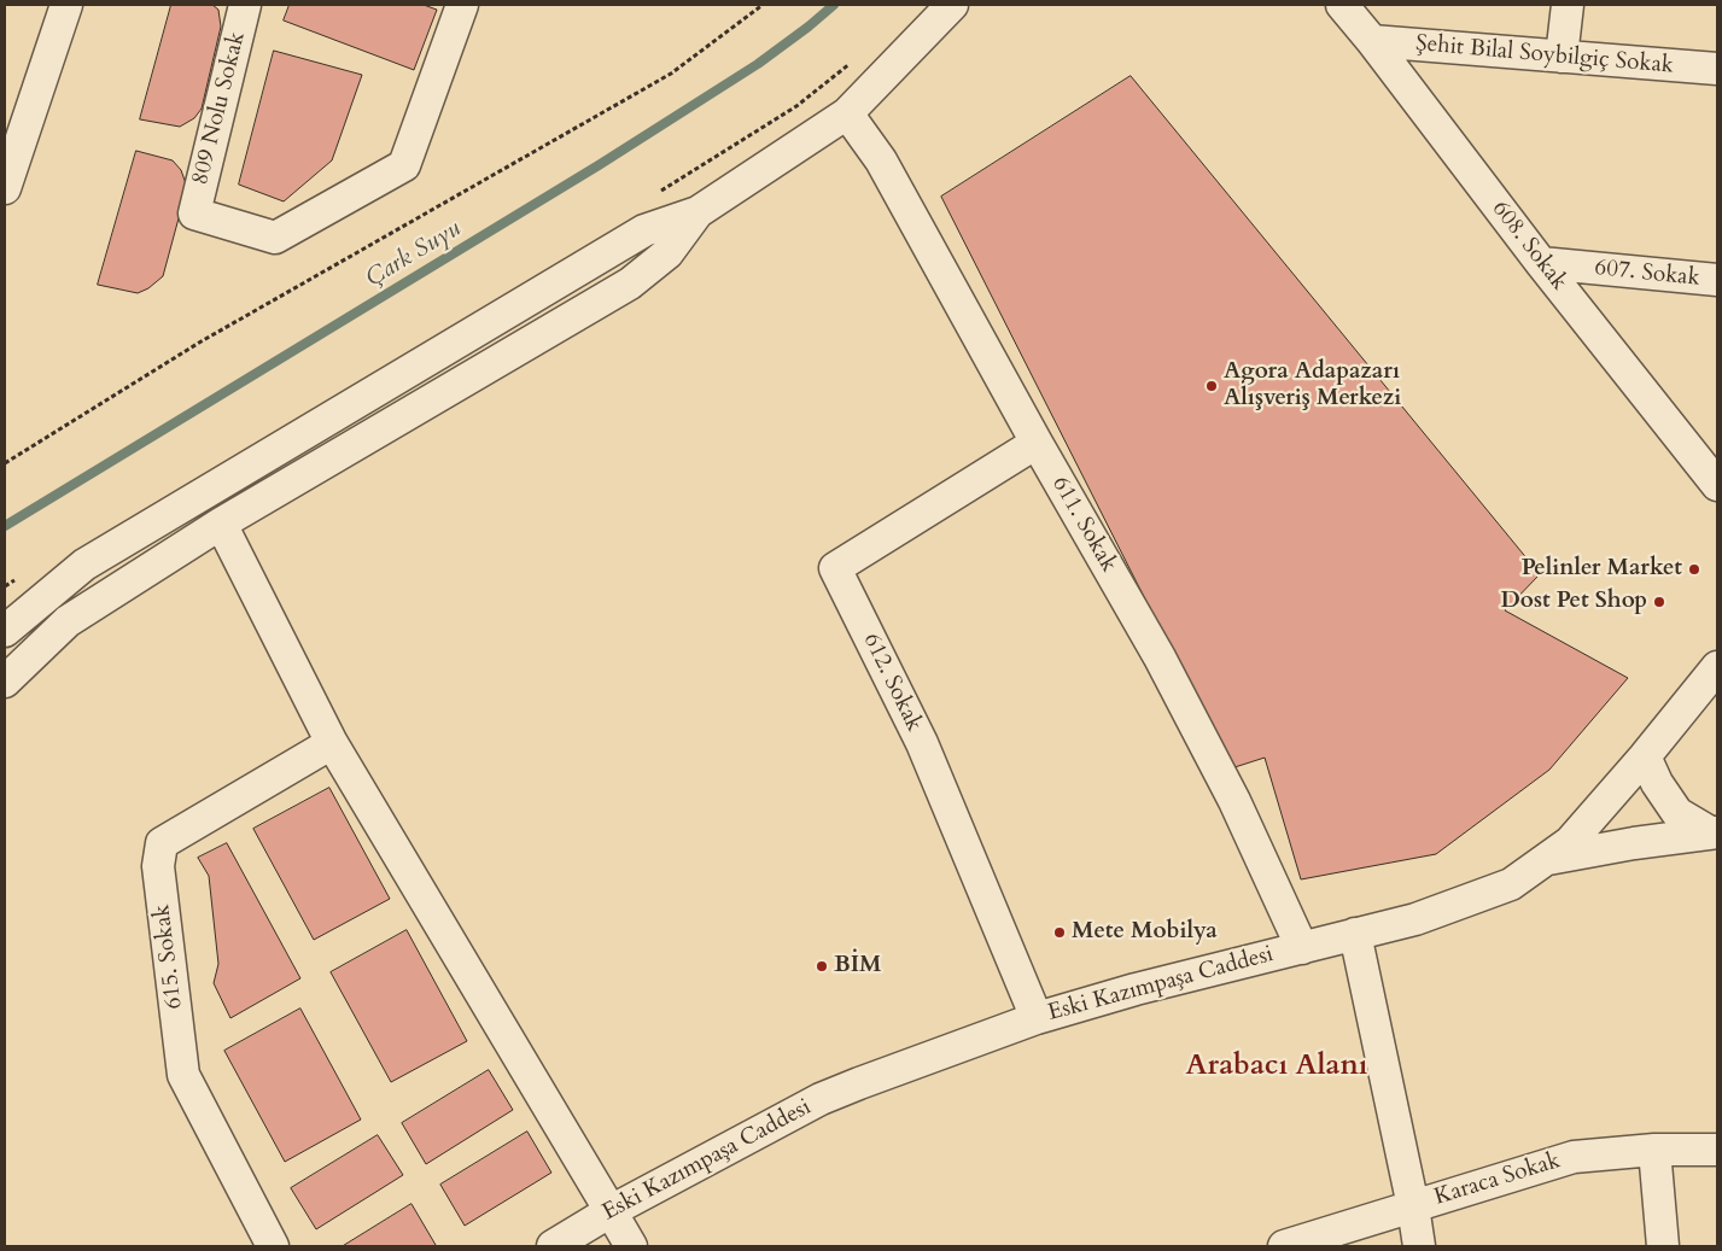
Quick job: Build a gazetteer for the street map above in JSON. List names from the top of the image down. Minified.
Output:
{"streets":{"street":["Şehit Bilal Soybilgiç Sokak","809 Nolu Sokak","608. Sokak","607. Sokak","611. Sokak","612. Sokak","615. Sokak","Eski Kazımpaşa Caddesi","Karaca Sokak"]},"crossings":[["Şehit Bilal Soybilgiç Sokak","608. Sokak"],["608. Sokak","607. Sokak"],["611. Sokak","612. Sokak"],["611. Sokak","Eski Kazımpaşa Caddesi"],["612. Sokak","Eski Kazımpaşa Caddesi"]],"districts":["Arabacı Alanı"],"water":["Çark Suyu"],"places":["Agora Adapazarı Alışveriş Merkezi","Pelinler Market","Dost Pet Shop","Mete Mobilya","BİM"]}
